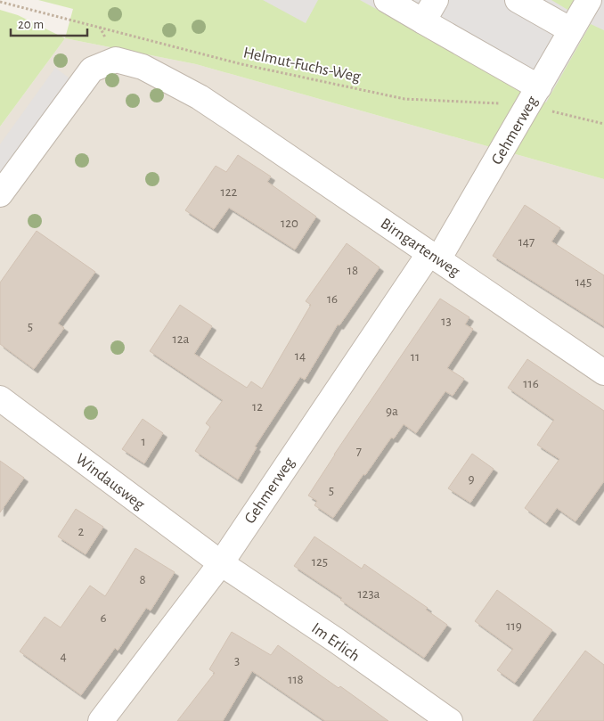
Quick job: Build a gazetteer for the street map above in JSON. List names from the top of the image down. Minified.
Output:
{"streets":{"street":["Gehmerweg","Birngartenweg","Windausweg","Im Erlich"],"path":["Helmut-Fuchs-Weg"]},"crossings":[["Helmut-Fuchs-Weg","Gehmerweg"],["Gehmerweg","Birngartenweg"],["Gehmerweg","Windausweg"],["Gehmerweg","Im Erlich"],["Windausweg","Im Erlich"]],"house_numbers":["122","120","147","18","145","16","13","5","12a","14","11","116","12","9a","1","7","9","5","2","125","8","123a","6","119","4","3","118"],"scale_bar":"20 m"}
